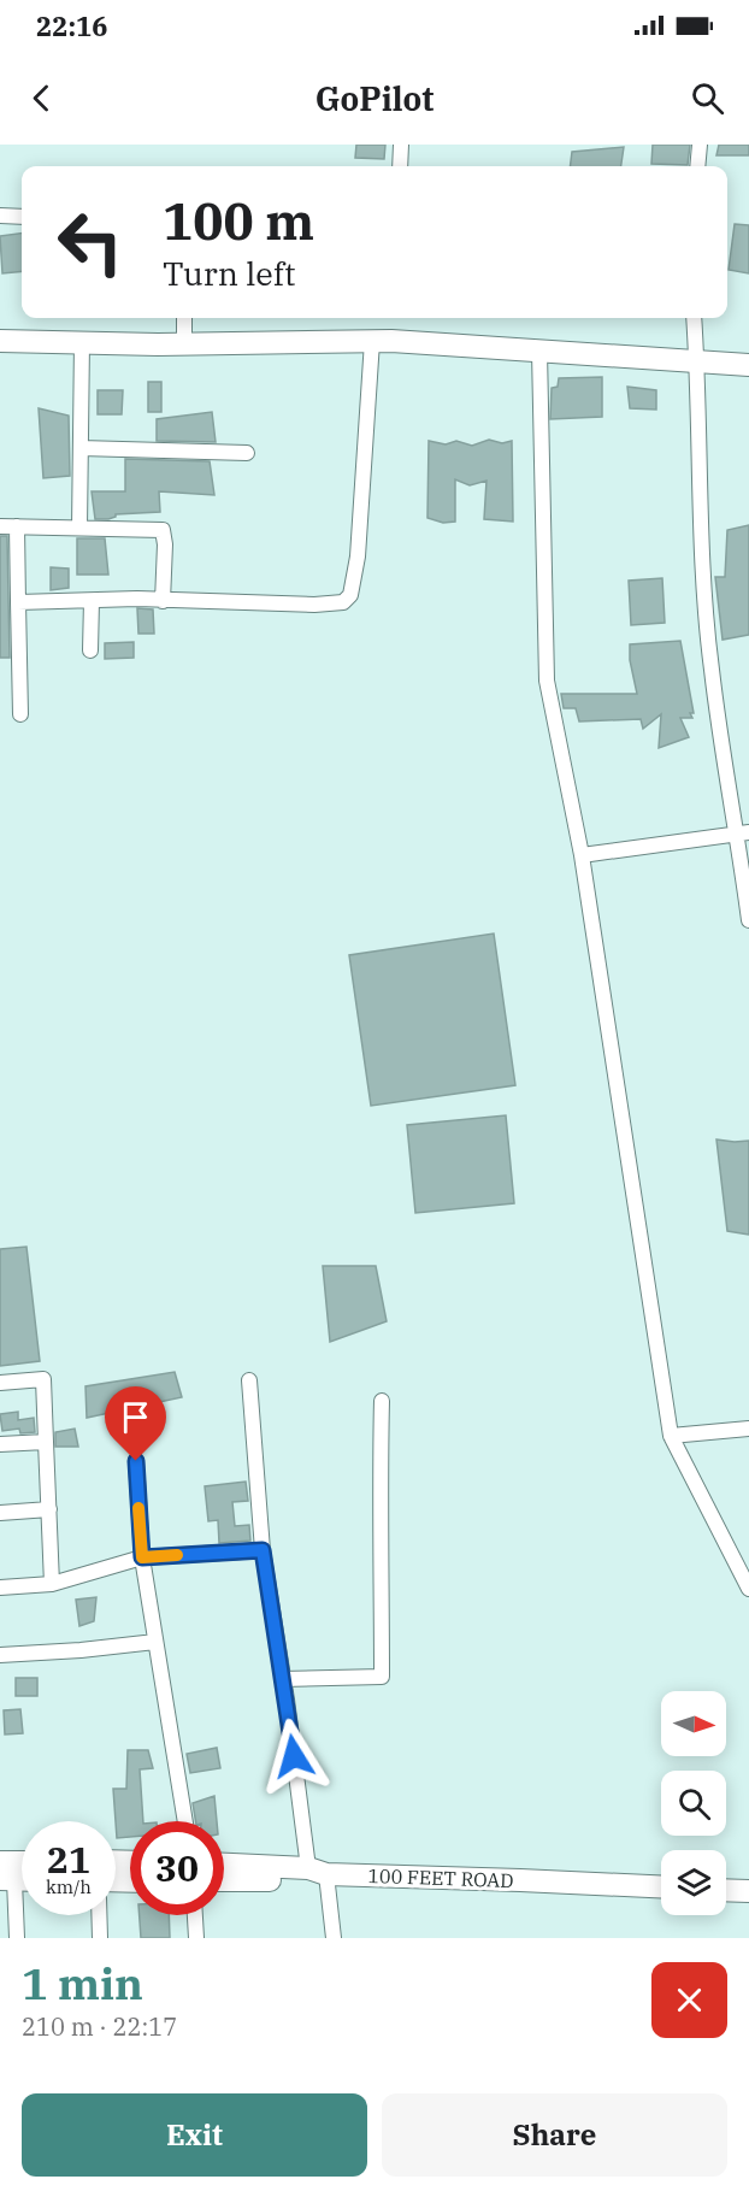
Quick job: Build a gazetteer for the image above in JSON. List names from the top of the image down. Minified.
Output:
{"streets":{"main road":["100 FEET ROAD"]},"north":"right","page":{"status":"22:16","header":"GoPilot","turn":["100 m","Turn left"],"speed":"21 km/h","limit":"30","heading":["1 min","210 m · 22:17"],"buttons":["Exit","Share"]}}
